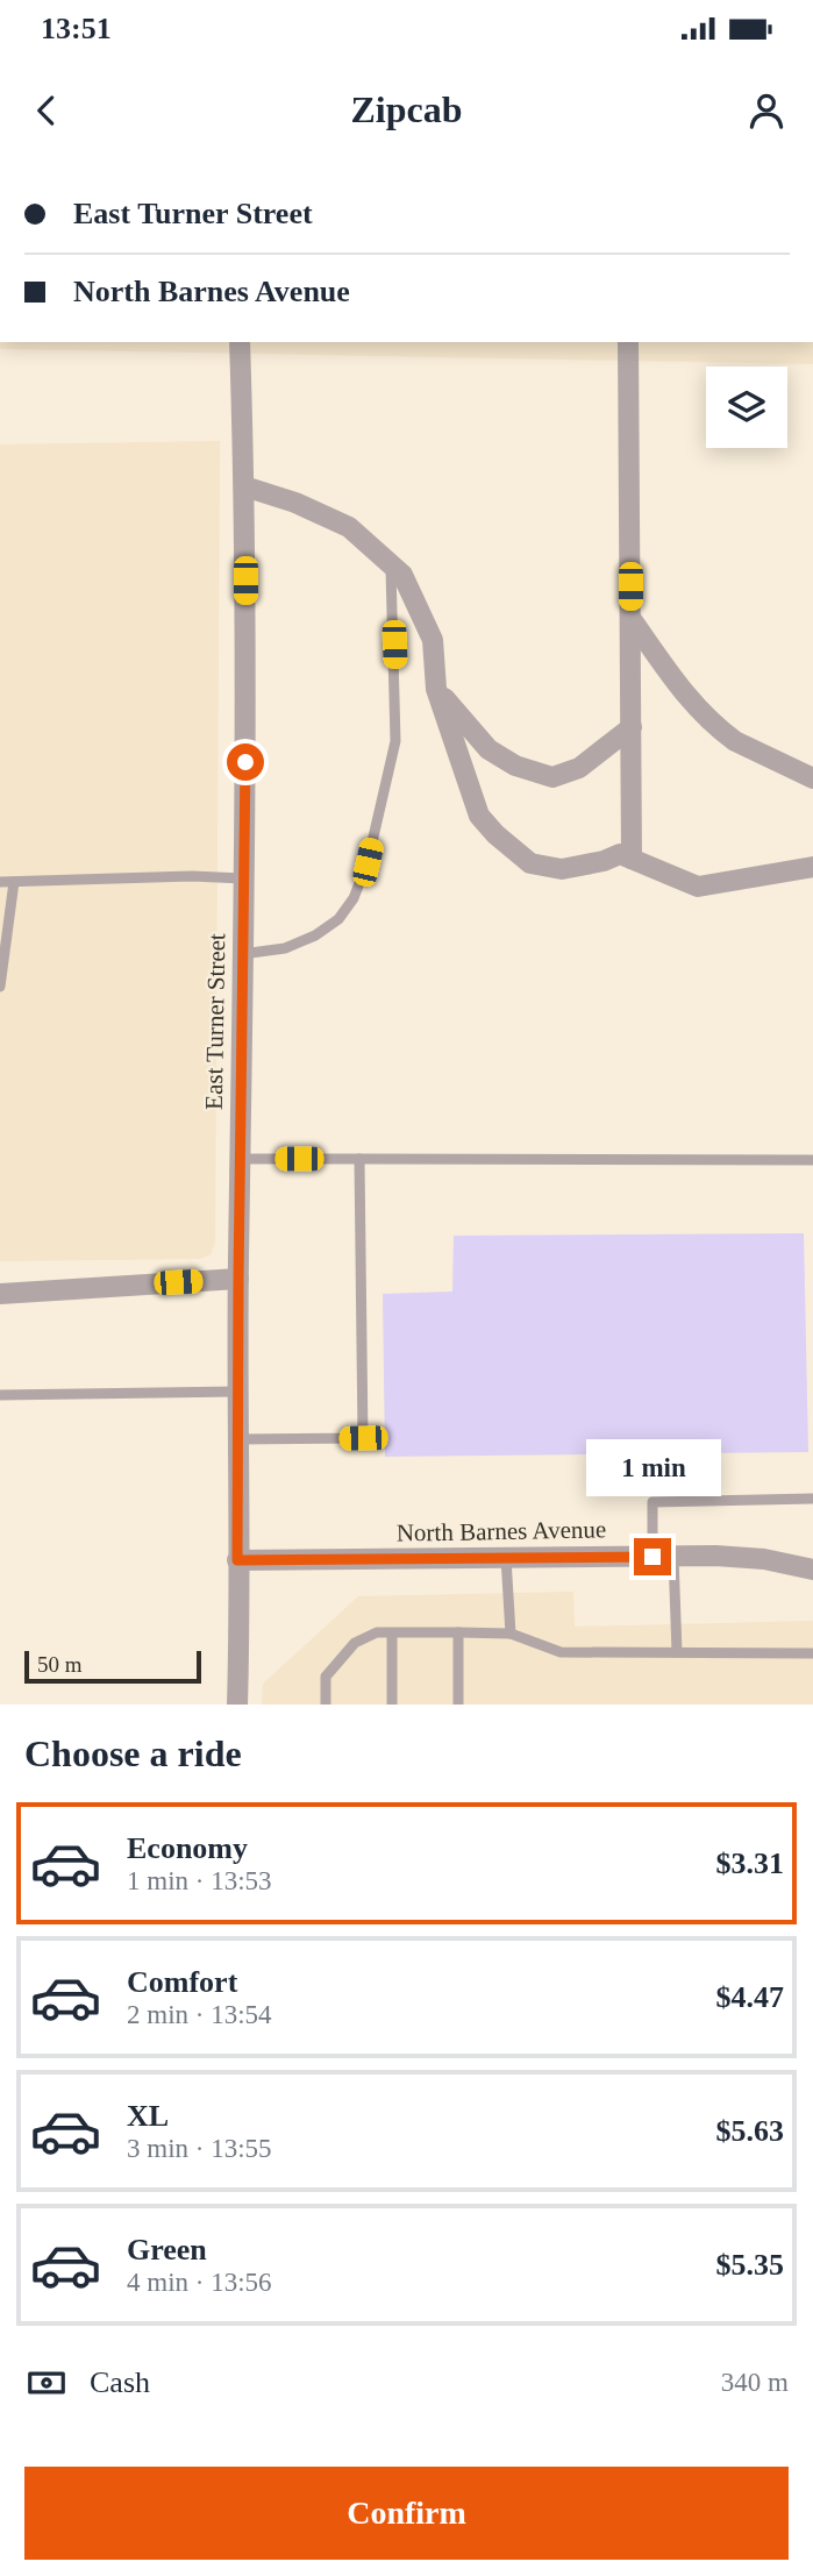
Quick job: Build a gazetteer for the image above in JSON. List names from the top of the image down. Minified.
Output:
{"streets":{"street":["East Turner Street","North Barnes Avenue"]},"crossings":[["East Turner Street","North Barnes Avenue"]],"scale_bar":"50 m","page":{"status":"13:51","header":"Zipcab","banner":["East Turner Street","North Barnes Avenue"],"bubble":"1 min","scale":"50 m","heading":"Choose a ride","list":[{"name":"Economy","note":"1 min · 13:53","value":"$3.31"},{"name":"Comfort","note":"2 min · 13:54","value":"$4.47"},{"name":"XL","note":"3 min · 13:55","value":"$5.63"},{"name":"Green","note":"4 min · 13:56","value":"$5.35"}],"pay":["Cash","340 m"],"buttons":"Confirm"}}
